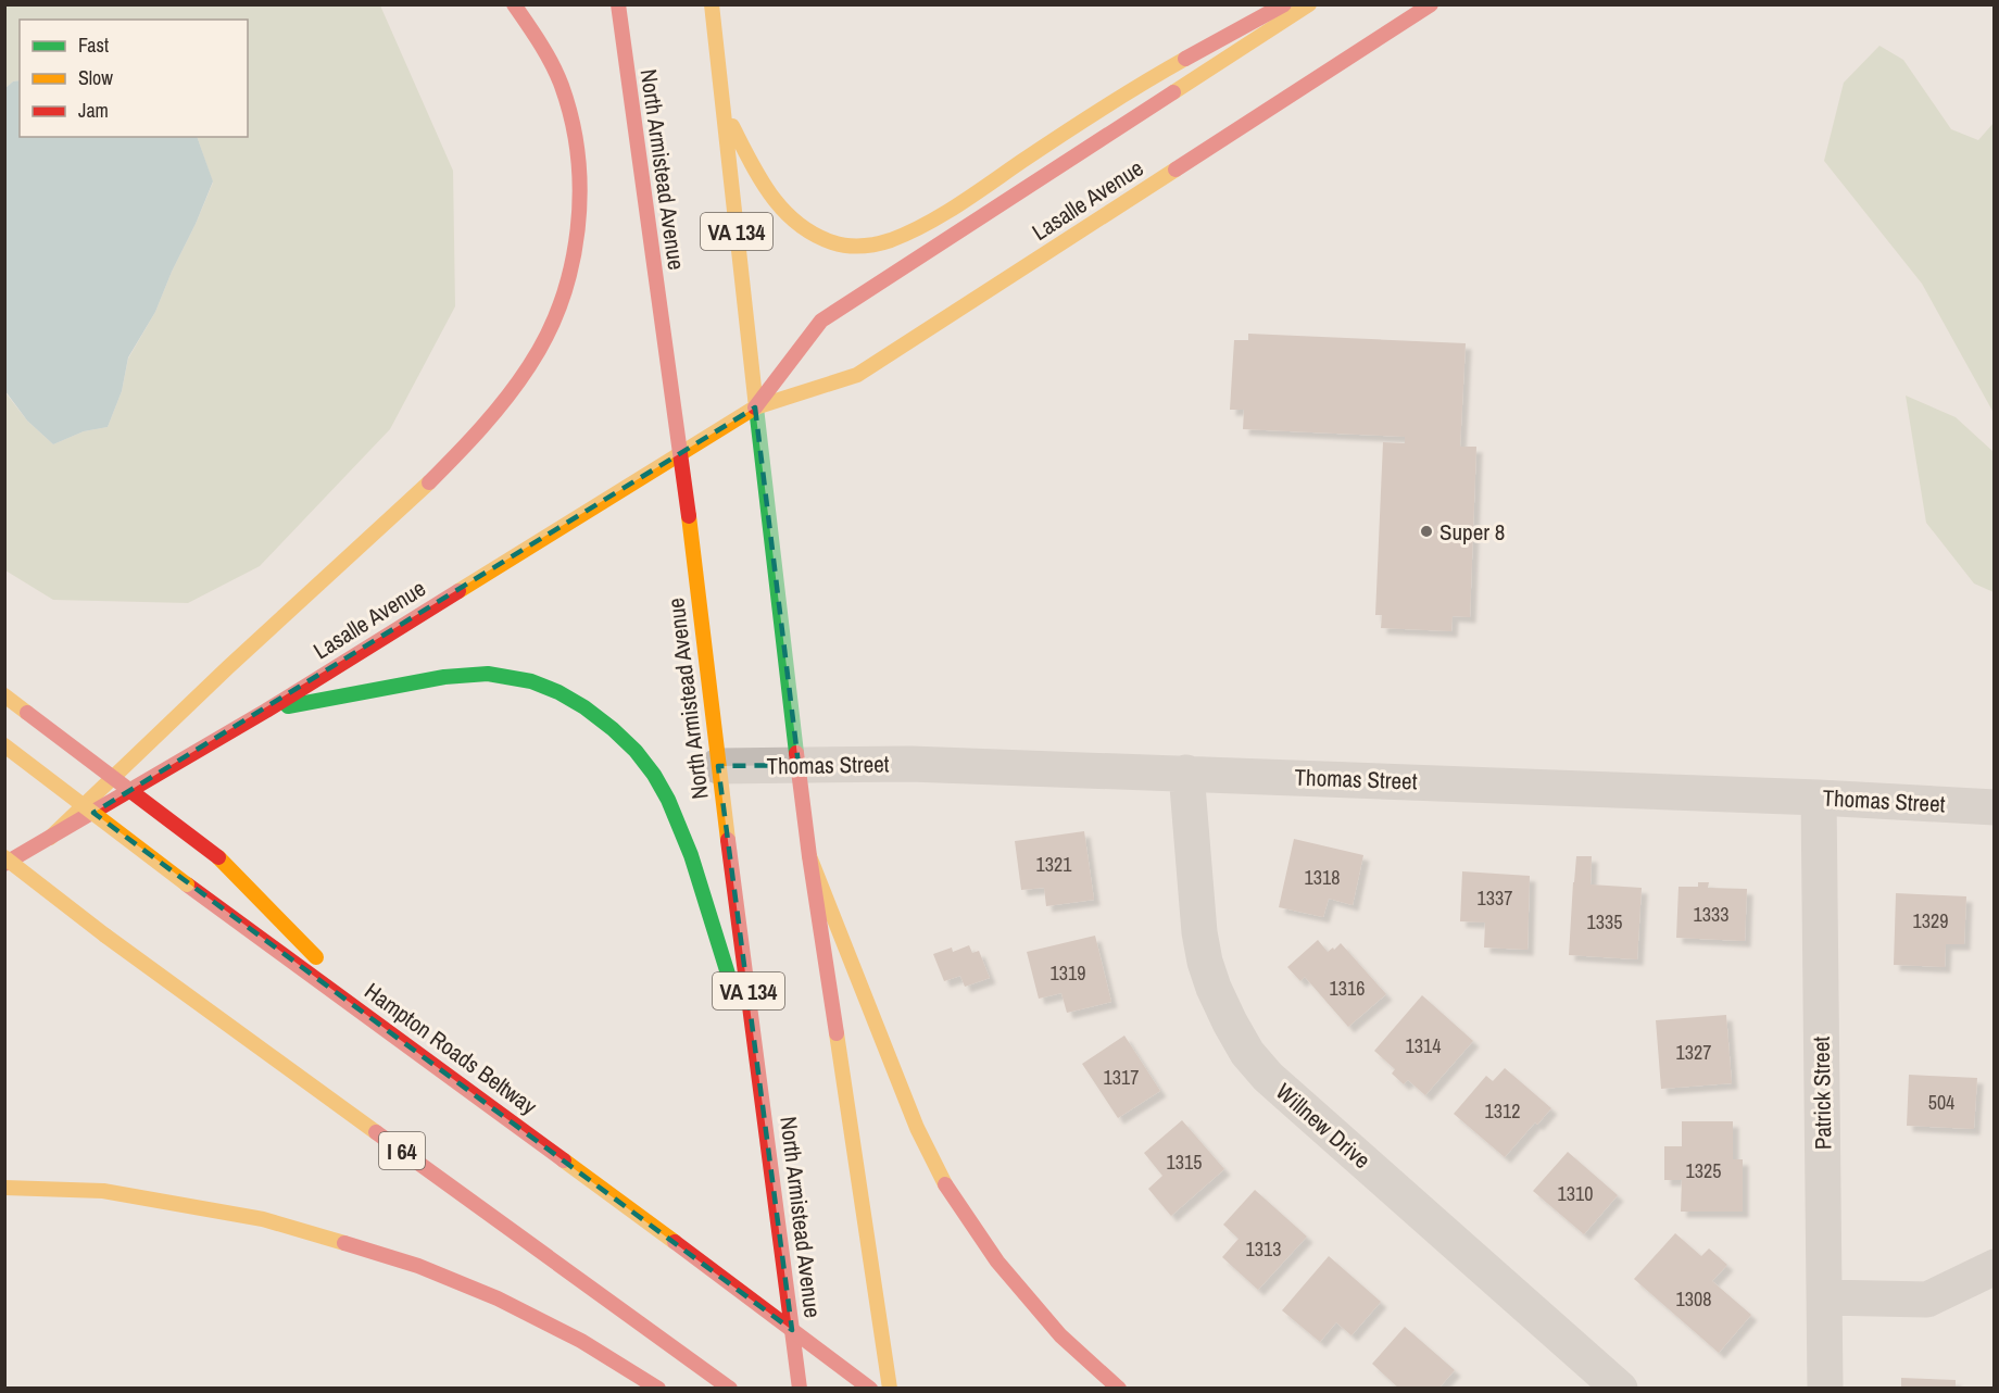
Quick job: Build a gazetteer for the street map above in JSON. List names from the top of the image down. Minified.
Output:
{"streets":{"main road":["North Armistead Avenue","Lasalle Avenue","VA 134","Hampton Roads Beltway","I 64"],"street":["Thomas Street","Patrick Street","Willnew Drive"]},"crossings":[["North Armistead Avenue","Lasalle Avenue"],["North Armistead Avenue","Thomas Street"],["Lasalle Avenue","VA 134"],["VA 134","Thomas Street"],["Thomas Street","Patrick Street"],["Thomas Street","Willnew Drive"]],"places":["Super 8"],"house_numbers":["1321","1318","1337","1333","1329","1335","1319","1316","1314","1327","1317","504","1312","1315","1325","1310","1313","1308"],"legend":["Fast","Slow","Jam"]}
